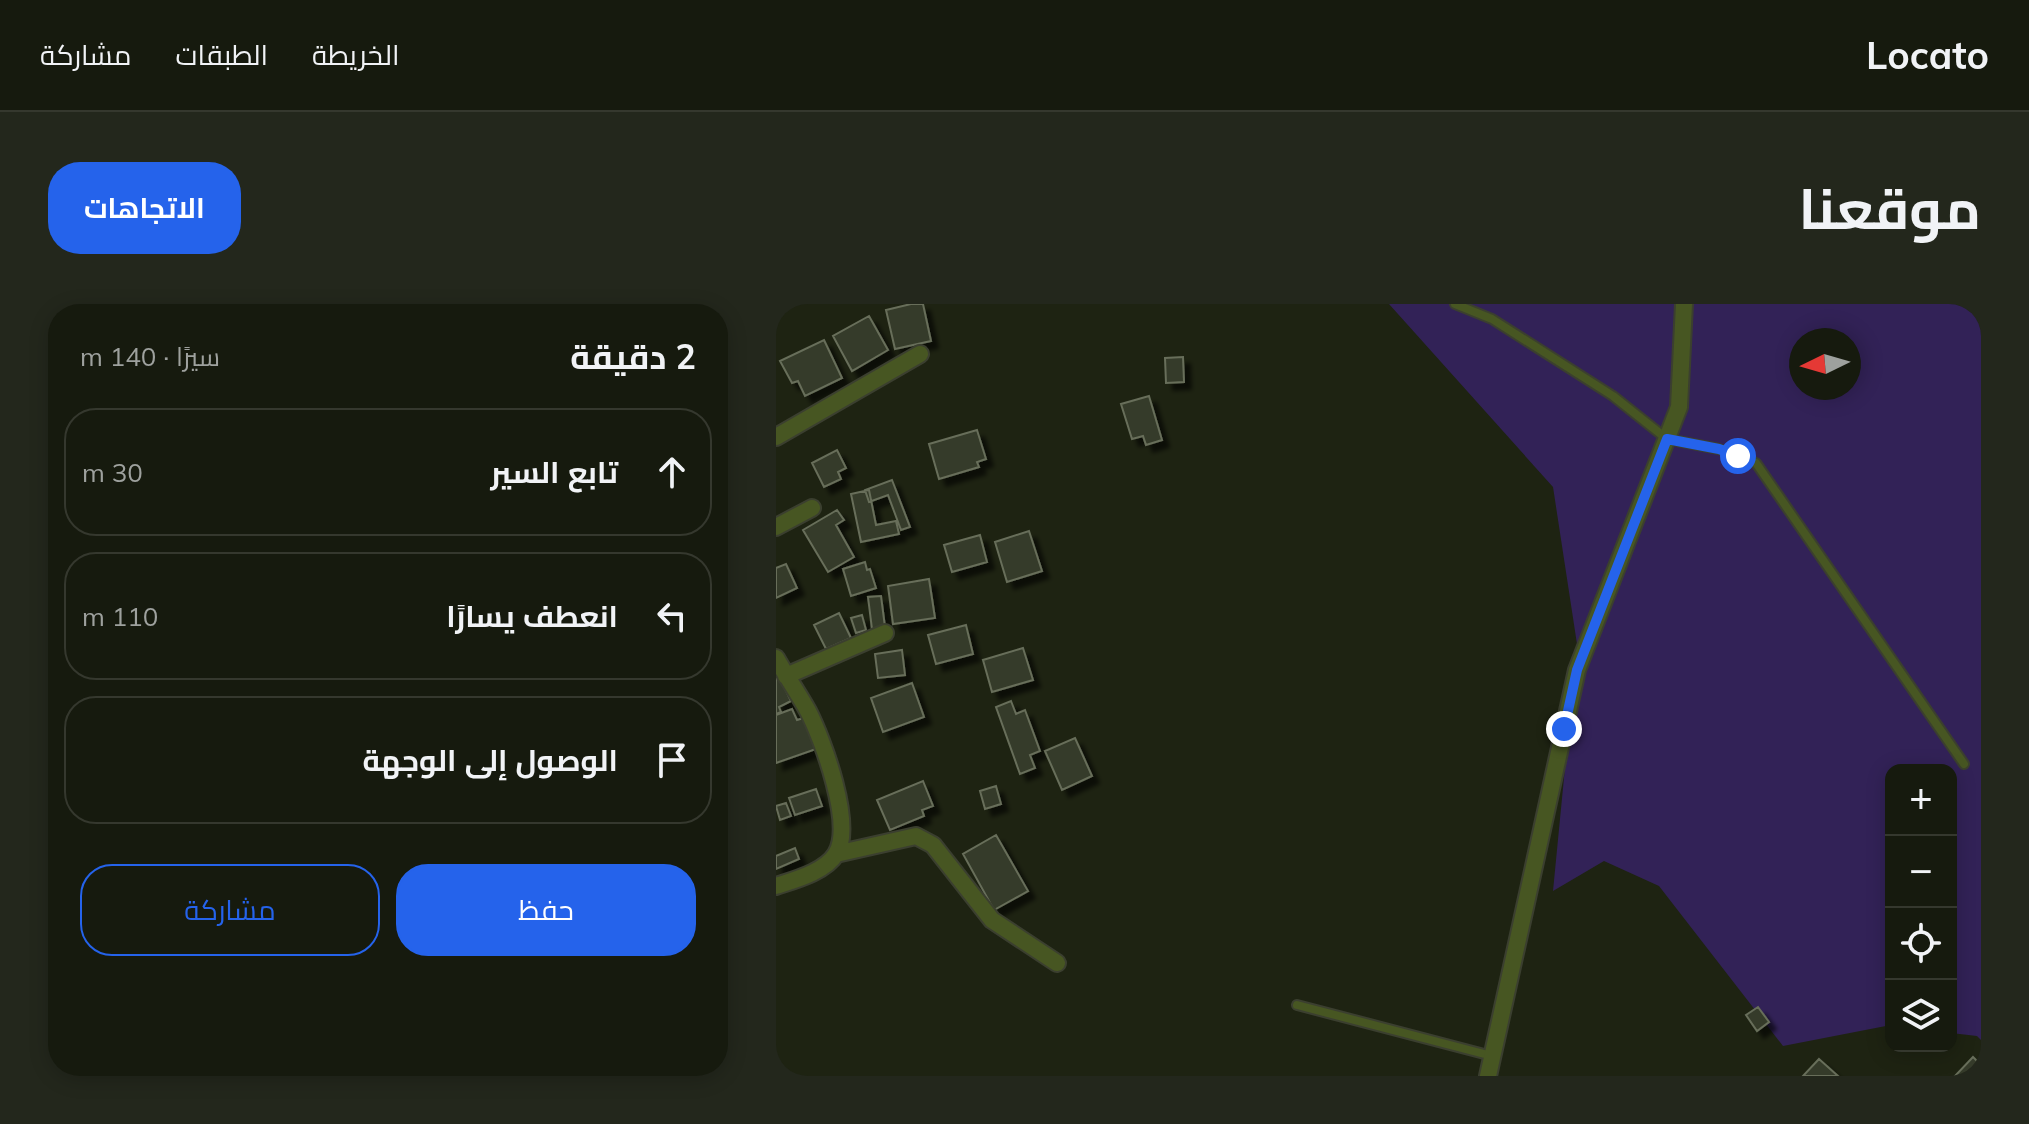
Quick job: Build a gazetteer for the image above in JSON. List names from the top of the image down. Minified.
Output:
{"north":"left","page":{"header":"Locato","nav":["الخريطة","الطبقات","مشاركة"],"title":"موقعنا","buttons":["الاتجاهات",["حفظ","مشاركة"]],"heading":["2 دقيقة","سيرًا · 140 m"],"list":[["تابع السير","30 m"],["انعطف يسارًا","110 m"],"الوصول إلى الوجهة"],"map_buttons":["+","−"]}}
